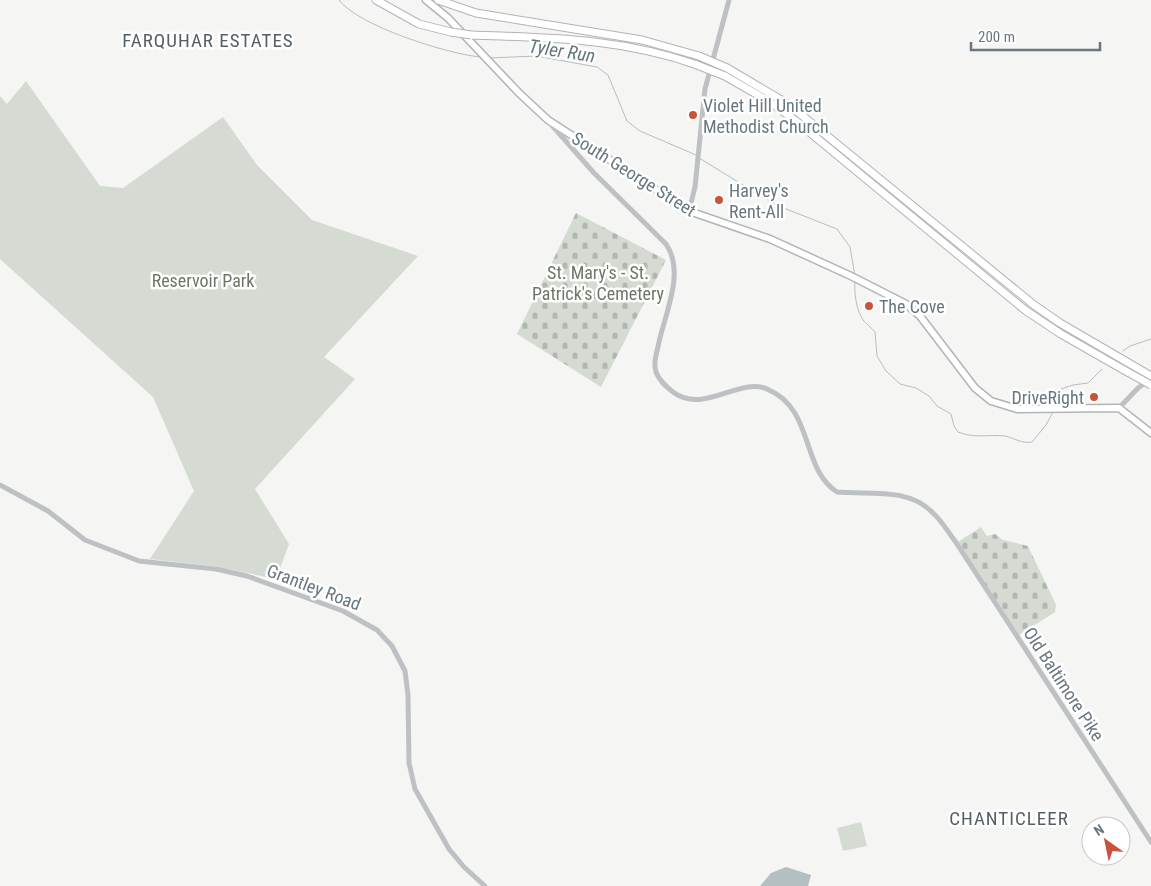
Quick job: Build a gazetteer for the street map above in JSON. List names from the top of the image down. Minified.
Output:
{"streets":{"main road":["South George Street"],"street":["Grantley Road","Old Baltimore Pike"]},"crossings":[["South George Street","Old Baltimore Pike"]],"districts":["FARQUHAR ESTATES","CHANTICLEER"],"water":["Tyler Run"],"parks":["St. Mary's - St. Patrick's Cemetery","Reservoir Park"],"places":["Violet Hill United Methodist Church","Harvey's Rent-All","The Cove","DriveRight"],"scale_bar":"200 m","north":"top left"}
